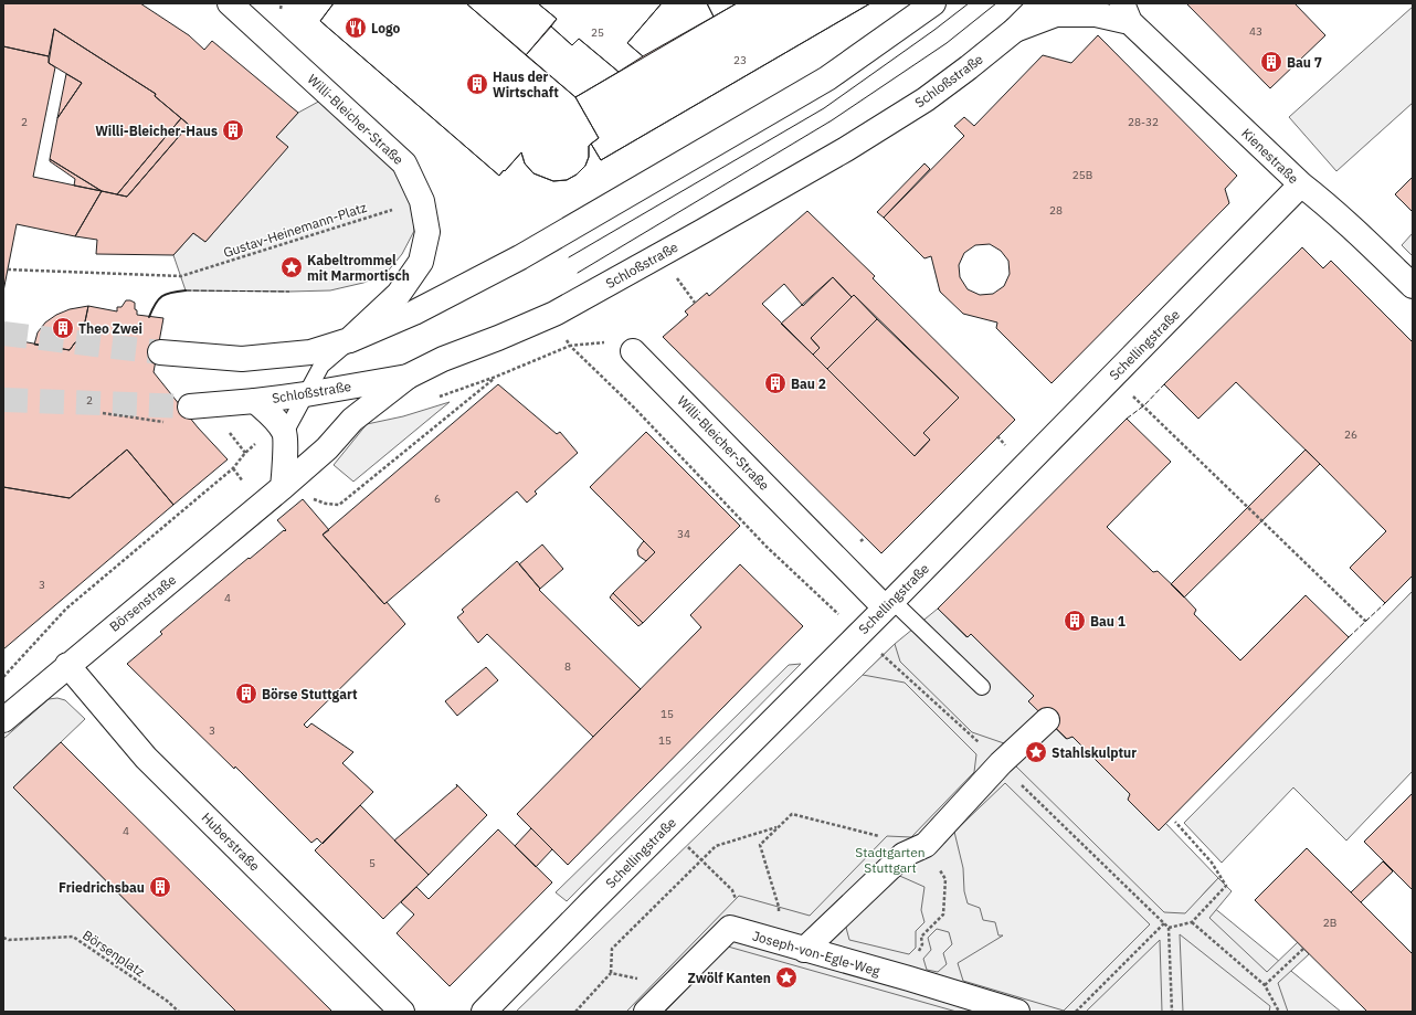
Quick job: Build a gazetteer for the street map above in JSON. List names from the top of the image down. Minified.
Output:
{"streets":{"street":["Schloßstraße","Willi-Bleicher-Straße","Kienestraße","Schellingstraße","Börsenstraße","Huberstraße","Joseph-von-Egle-Weg"],"path":["Gustav-Heinemann-Platz","Börsenplatz"]},"crossings":[["Schloßstraße","Kienestraße"],["Schloßstraße","Börsenstraße"],["Willi-Bleicher-Straße","Schellingstraße"],["Kienestraße","Schellingstraße"],["Börsenstraße","Huberstraße"]],"parks":["Stadtgarten Stuttgart"],"places":{"restaurant":["Logo"],"building":["Bau 7","Haus der Wirtschaft","Willi-Bleicher-Haus","Theo Zwei","Bau 2","Bau 1","Börse Stuttgart","Friedrichsbau"],"place":["Kabeltrommel mit Marmortisch","Stahlskulptur","Zwölf Kanten"]},"house_numbers":["43","25","23","2","28-32","25B","28","2","26","6","34","3","4","8","15","3","15","4","5","2B"]}
